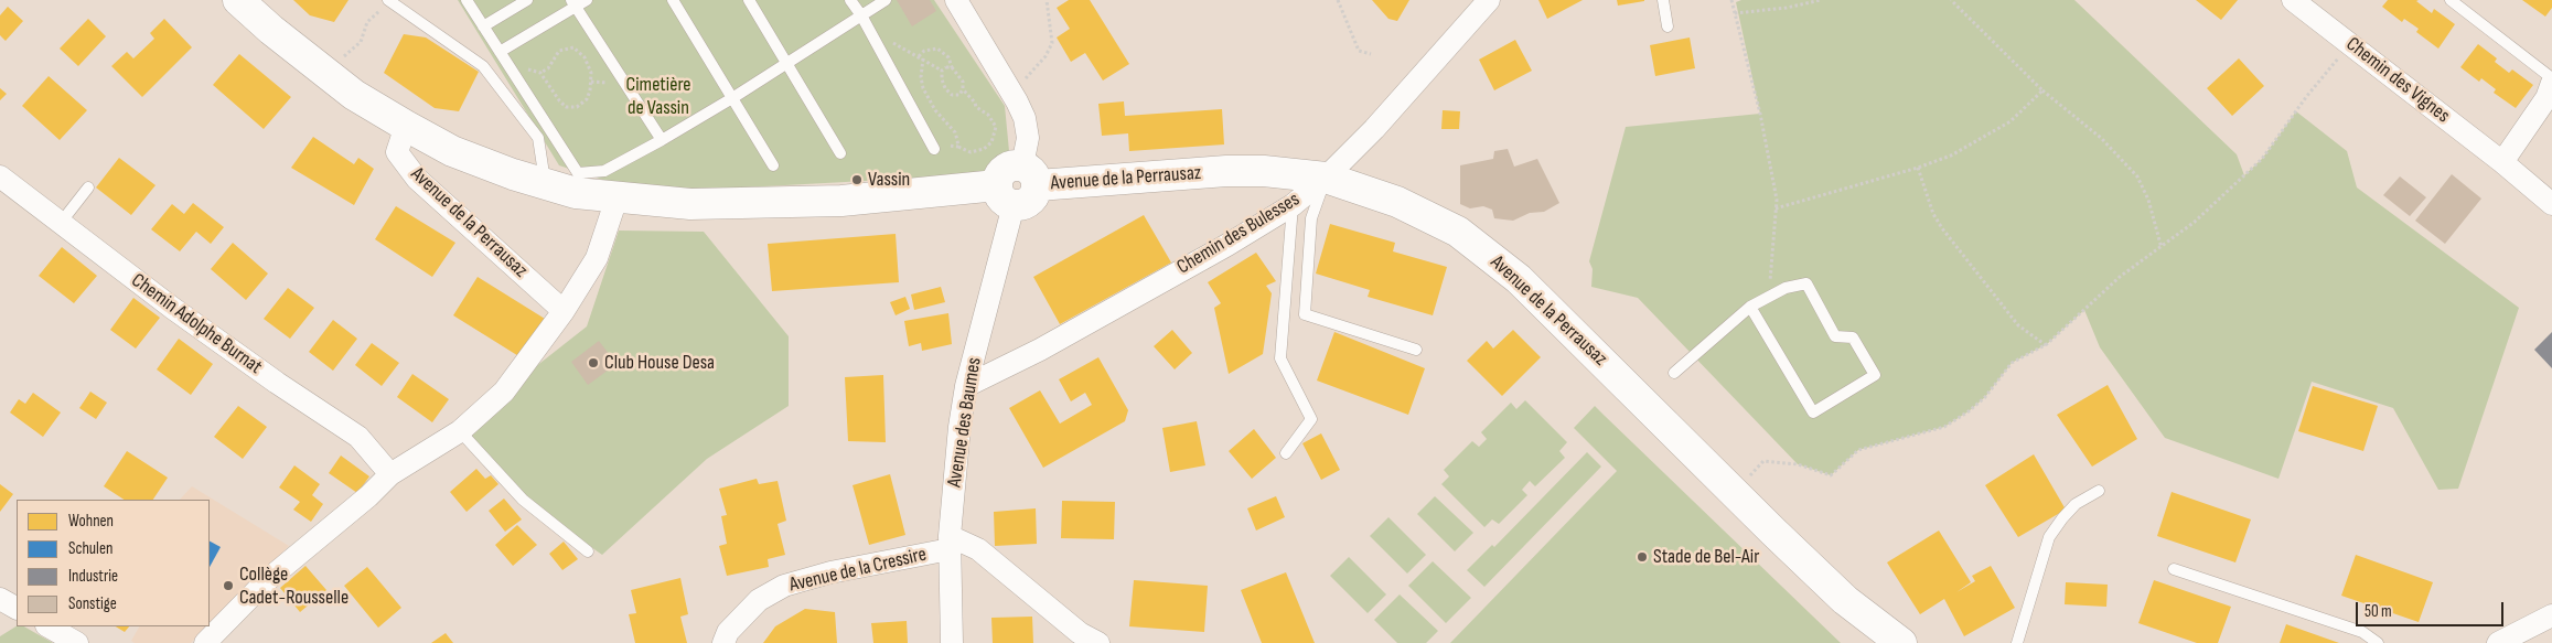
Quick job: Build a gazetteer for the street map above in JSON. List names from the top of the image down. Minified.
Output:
{"streets":{"street":["Chemin des Vignes","Avenue de la Perrausaz","Chemin des Bulesses","Chemin Adolphe Burnat","Avenue des Baumes","Avenue de la Cressire"]},"crossings":[["Avenue de la Perrausaz","Chemin des Bulesses"],["Avenue de la Perrausaz","Avenue des Baumes"],["Chemin des Bulesses","Avenue des Baumes"],["Avenue des Baumes","Avenue de la Cressire"]],"parks":["Cimetière de Vassin"],"places":["Vassin","Club House Desa","Stade de Bel-Air","Collège Cadet-Rousselle"],"legend":["Wohnen","Schulen","Industrie","Sonstige"],"scale_bar":"50 m"}
